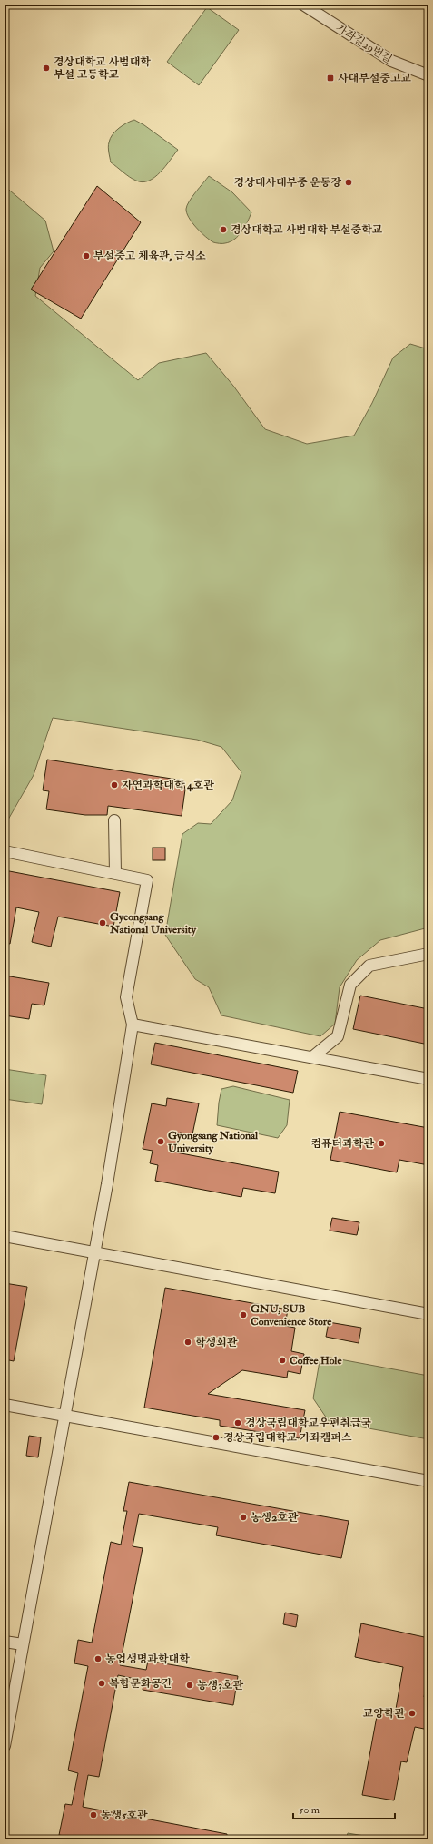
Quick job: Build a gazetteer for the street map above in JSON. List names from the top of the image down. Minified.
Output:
{"streets":{"street":["가좌길29번길"]},"places":{"other":["경상대학교 사범대학 부설 고등학교","경상대사대부중 운동장","경상대학교 사범대학 부설중학교","부설중고 체육관, 급식소","자연과학대학 4호관","Gyeongsang National University","Gyongsang National University","컴퓨터과학관","GNU, SUB Convenience Store","학생회관","Coffee Hole","경상국립대학교우편취급국","경상국립대학교 가좌캠퍼스","농생2호관","농업생명과학대학","복합문화공간","농생3호관","교양학관","농생5호관"],"transit":["사대부설중고교"]},"scale_bar":"50 m"}
